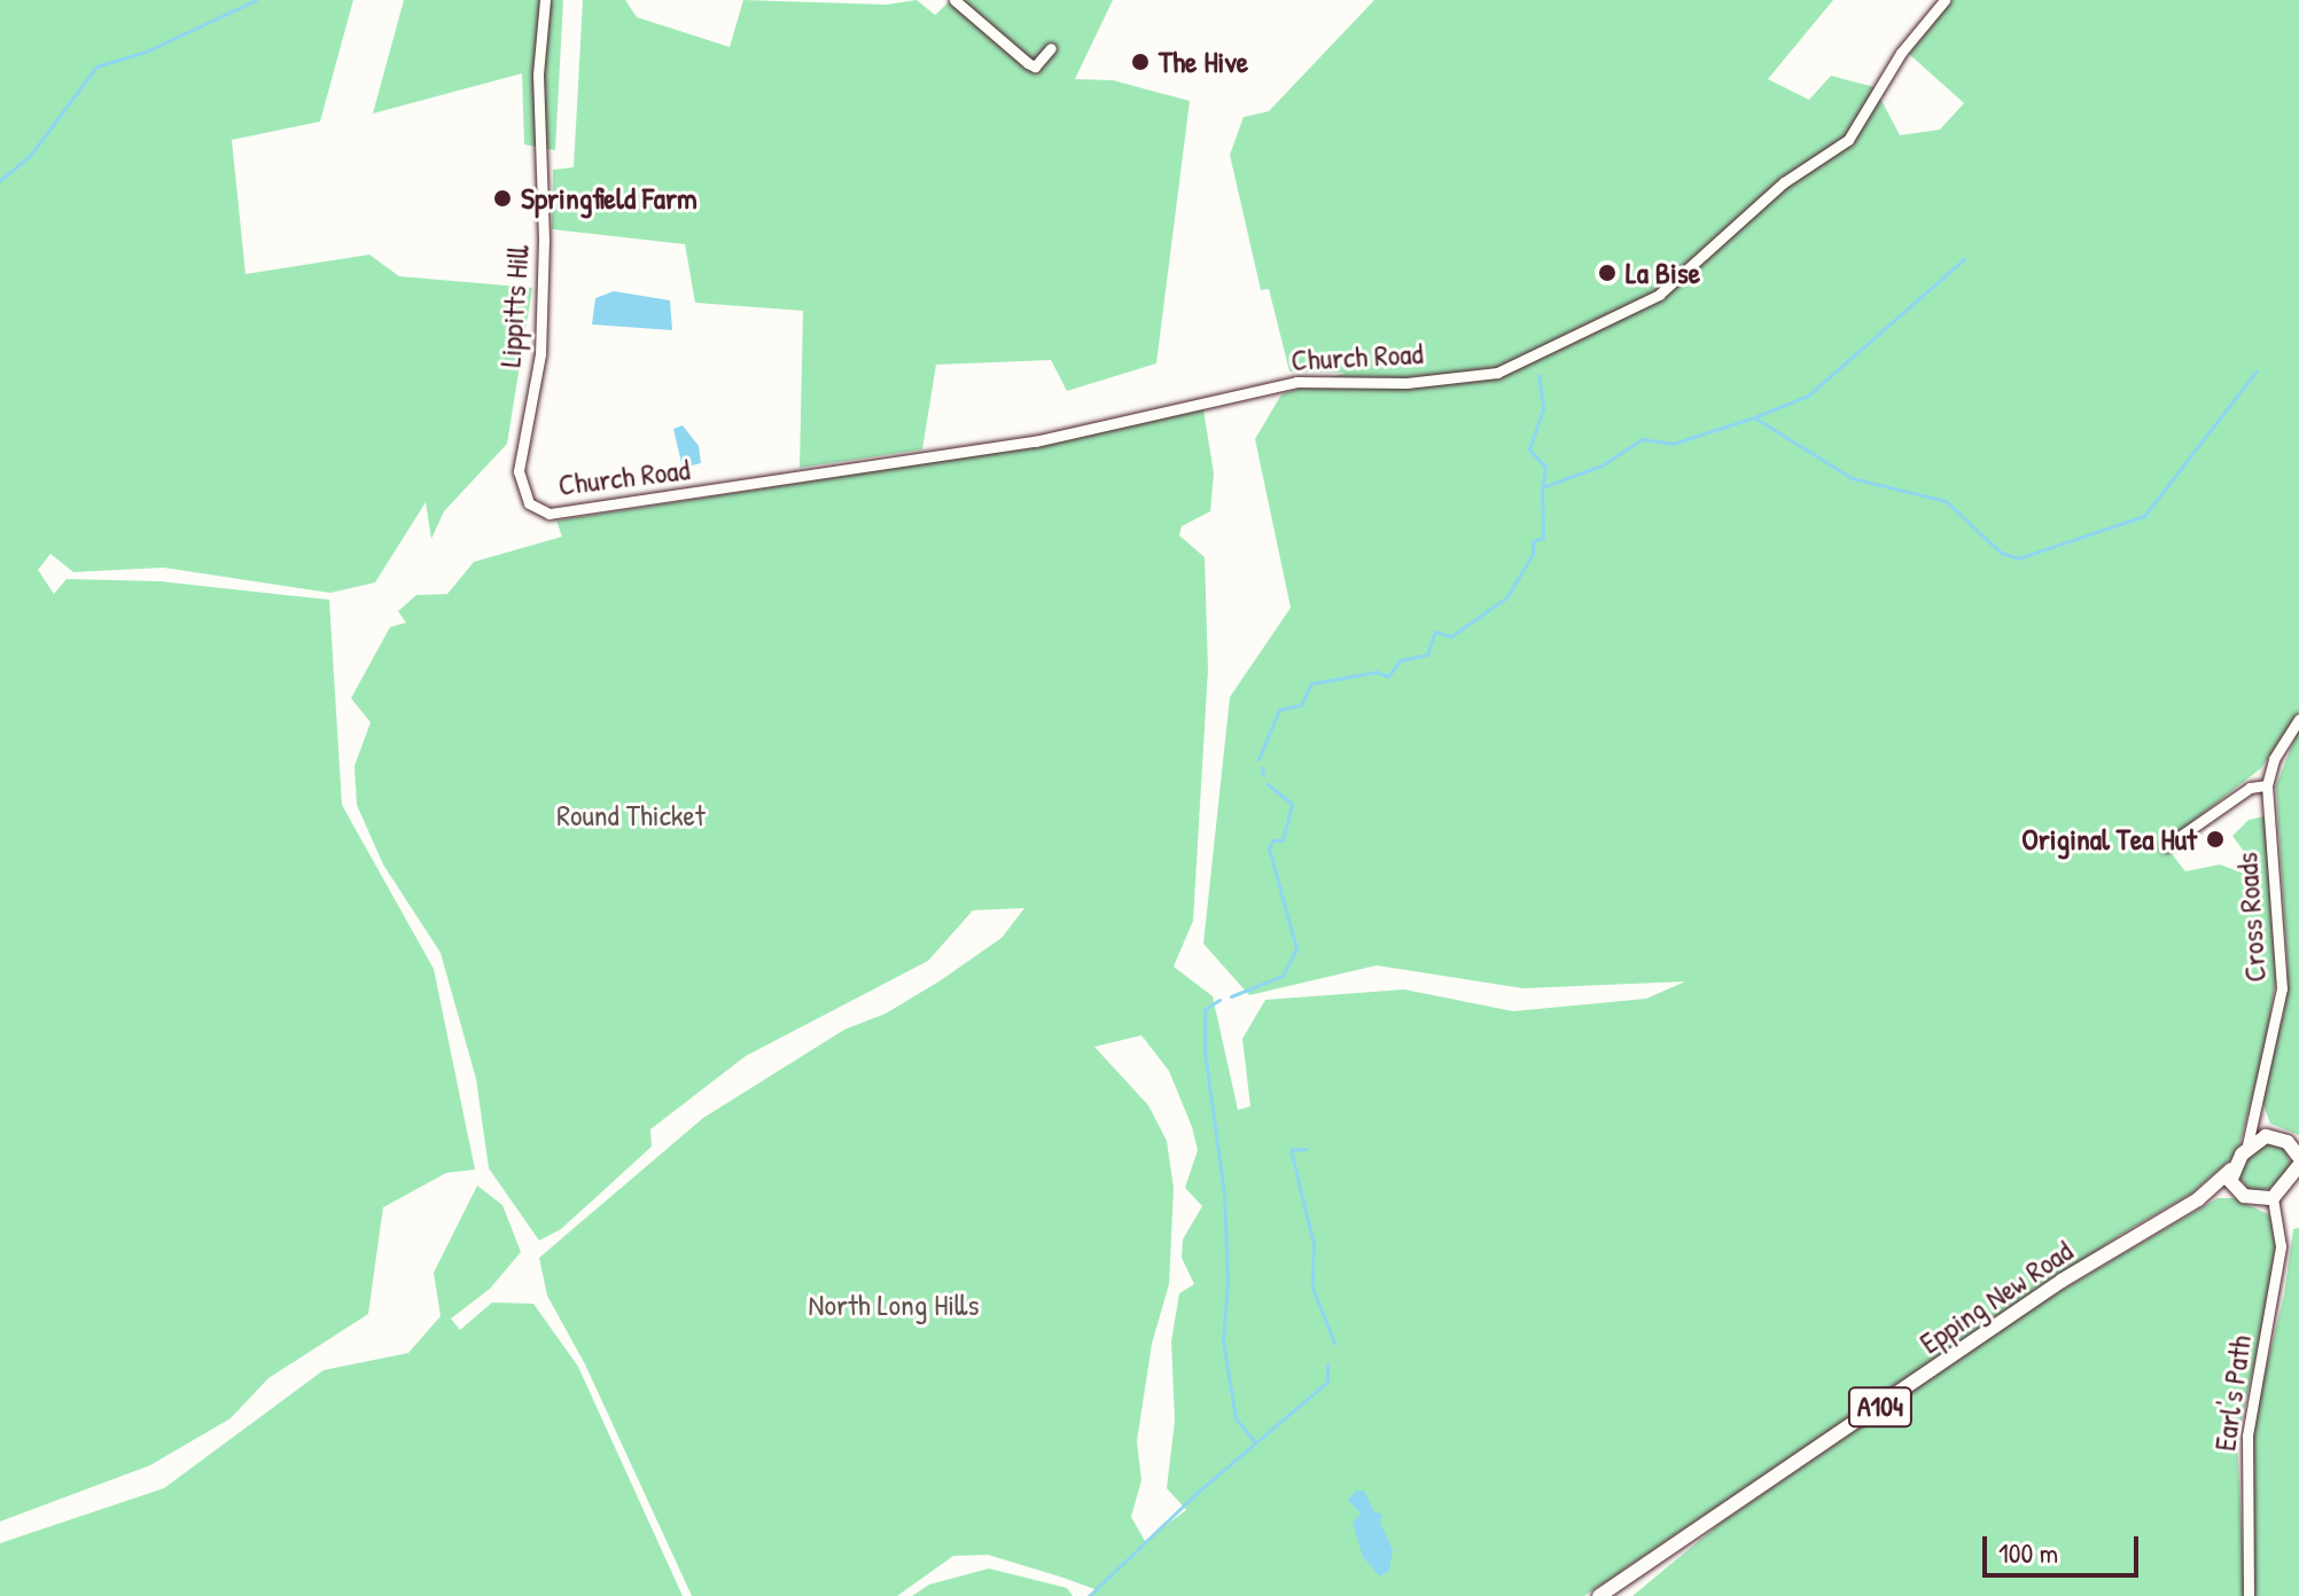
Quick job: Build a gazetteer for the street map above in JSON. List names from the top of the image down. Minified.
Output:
{"streets":{"main road":["Epping New Road","A104"],"street":["Lippitts Hill","Church Road","Cross Roads","Earl's Path"]},"crossings":[["Lippitts Hill","Church Road"],["Cross Roads","A104"],["Epping New Road","A104"],["Earl's Path","A104"]],"parks":["Round Thicket","North Long Hills"],"places":["The Hive","Springfield Farm","La Bise","Original Tea Hut"],"scale_bar":"100 m"}
